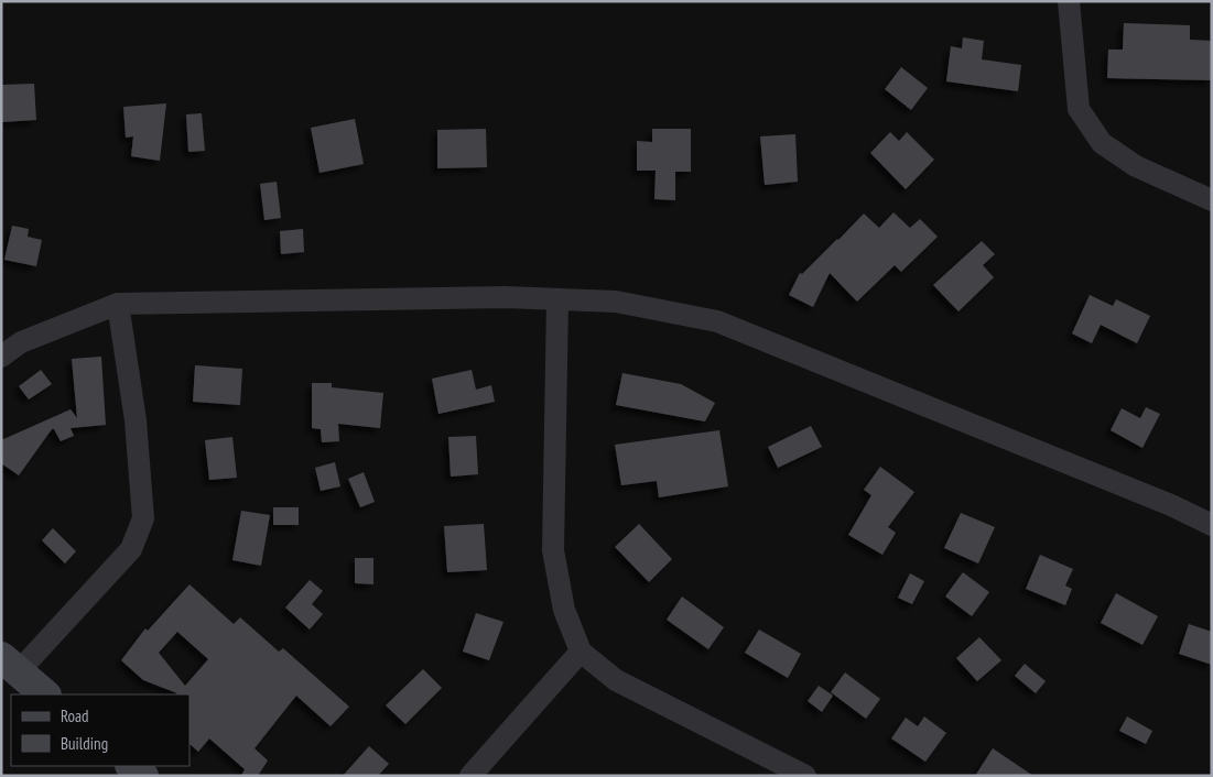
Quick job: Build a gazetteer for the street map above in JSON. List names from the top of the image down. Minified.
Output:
{"legend":["Road","Building"]}
